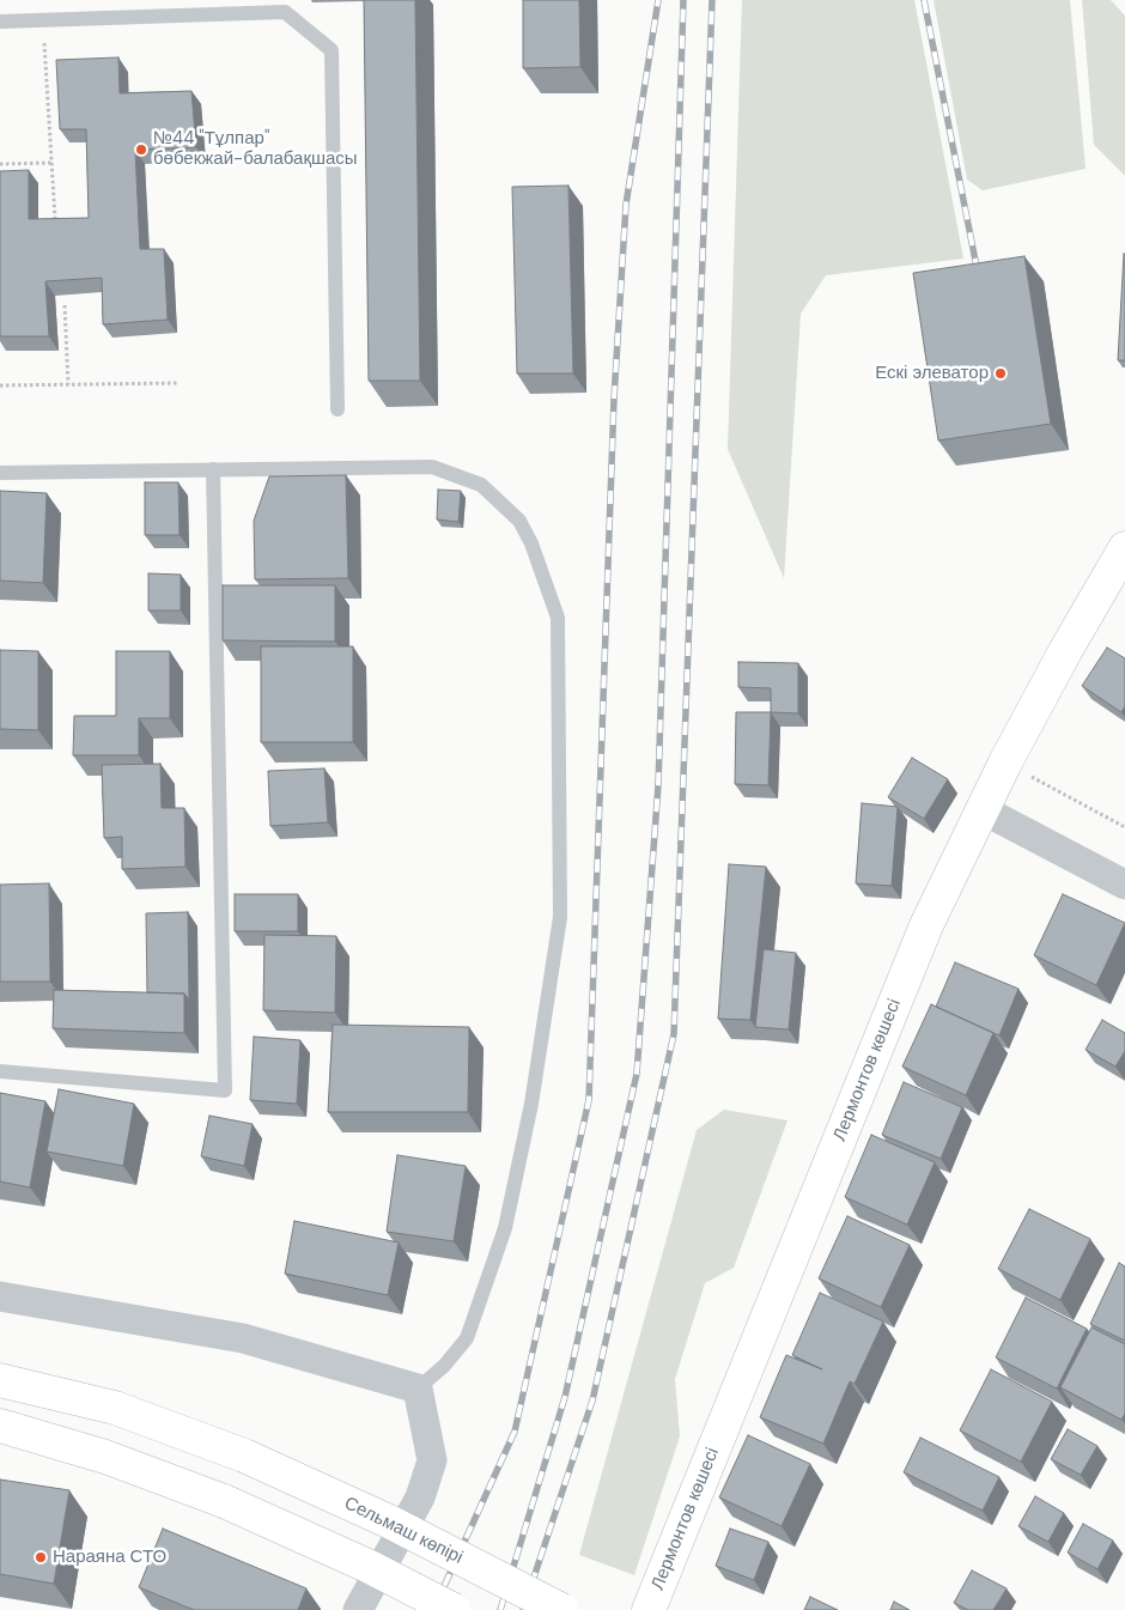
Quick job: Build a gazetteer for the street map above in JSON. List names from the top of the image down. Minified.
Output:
{"streets":{"street":["Лермонтов көшесі","Сельмаш көпірі"]},"places":["№44 \"Тұлпар\" бөбекжай-балабақшасы","Ескі элеватор","Нараяна СТО"]}
